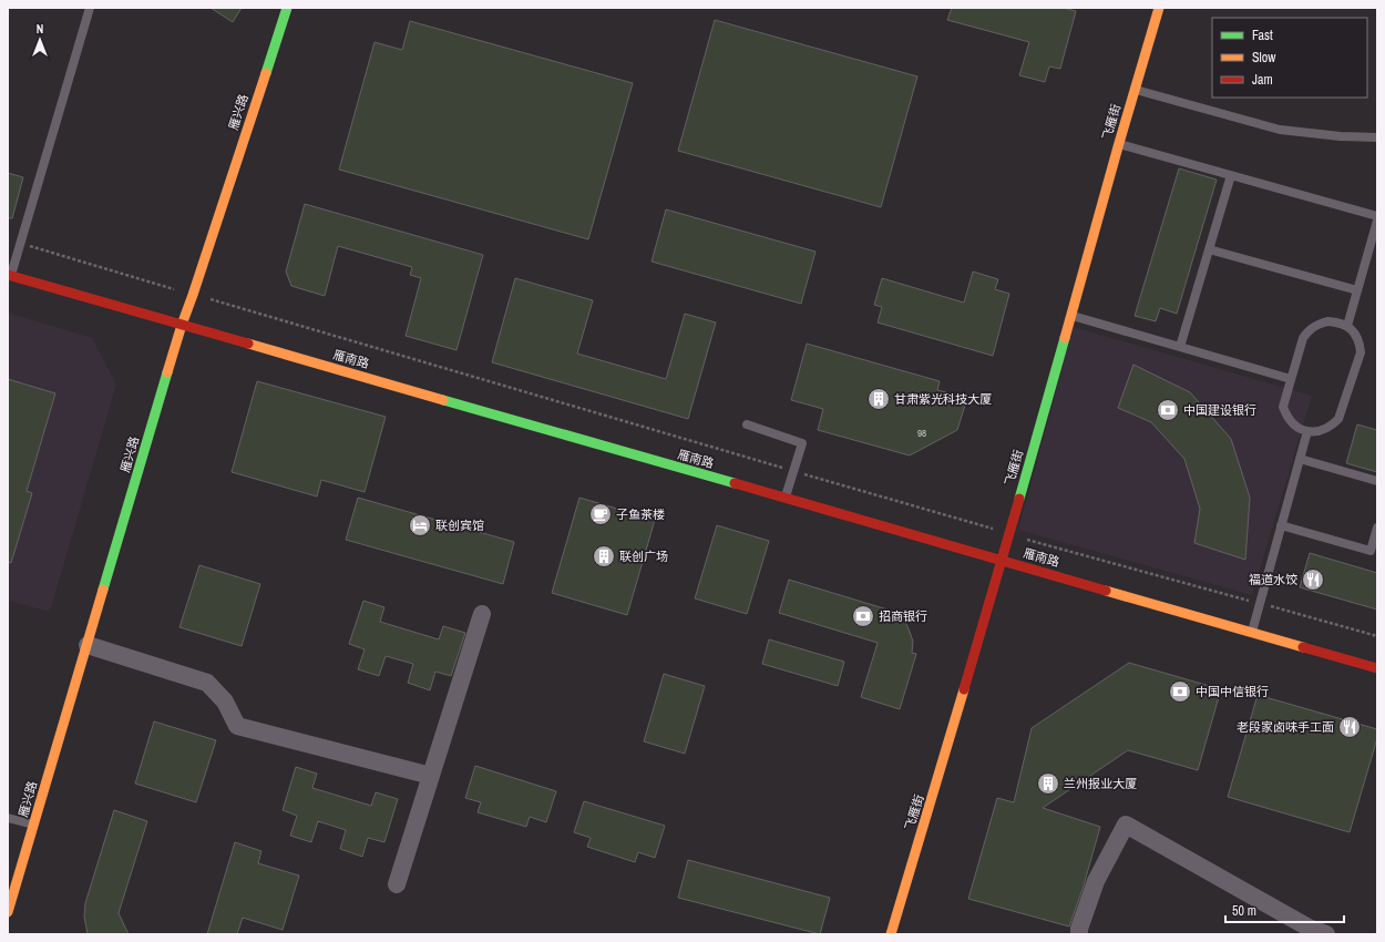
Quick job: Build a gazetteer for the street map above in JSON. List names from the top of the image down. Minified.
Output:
{"streets":{"main road":["雁兴路","飞雁街","雁南路"]},"crossings":[["雁兴路","雁南路"],["飞雁街","雁南路"]],"places":{"building":["甘肃紫光科技大厦","联创广场","兰州报业大厦"],"bank":["中国建设银行","招商银行","中国中信银行"],"cafe":["子鱼茶楼"],"hotel":["联创宾馆"],"restaurant":["福道水饺","老段家卤味手工面"]},"house_numbers":["98"],"legend":["Fast","Slow","Jam"],"scale_bar":"50 m","north":"top"}
